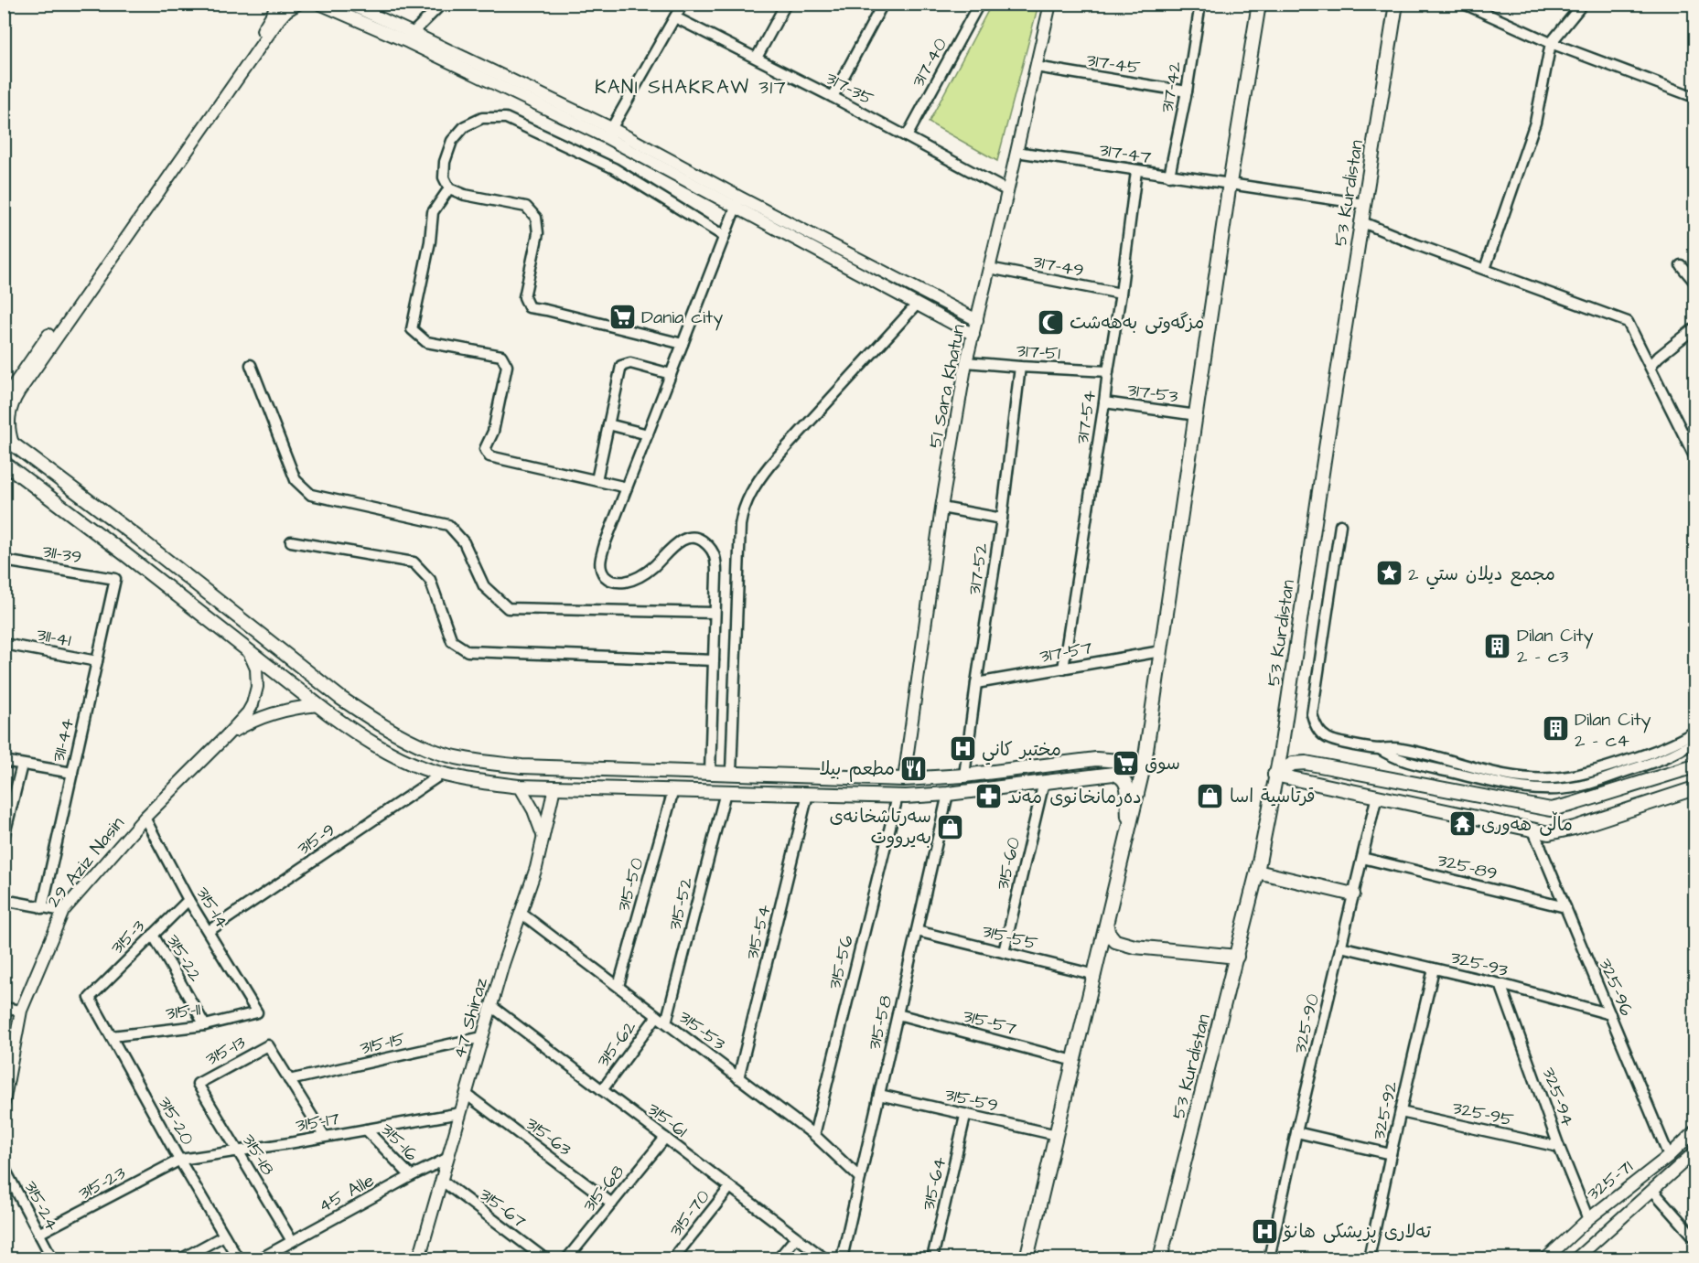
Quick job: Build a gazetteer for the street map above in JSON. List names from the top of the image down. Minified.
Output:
{"streets":{"main road":["53 Kurdistan"],"street":["317-40","317-45","317-42","317-35","317-47","317-49","317-51","51 Sara Khatun","317-53","317-54","311-39","317-52","311-41","317-57","311-44","315-9","29 Aziz Nasin","315-60","325-89","315-50","315-52","315-14","315-54","315-3","315-55","315-22","315-56","325-93","325-96","315-11","47 Shiraz","315-57","315-58","325-90","315-53","315-15","315-62","315-13","325-94","315-59","325-92","325-95","315-61","315-20","315-17","315-63","315-16","315-18","325-71","315-23","315-64","315-68","45 Alle","315-24","315-67","315-70"]},"crossings":[["317-40","317-35"],["317-45","317-42"],["317-45","51 Sara Khatun"],["317-42","317-47"],["317-35","51 Sara Khatun"],["317-47","53 Kurdistan"],["317-47","51 Sara Khatun"],["317-47","317-54"],["317-49","51 Sara Khatun"],["317-49","317-54"],["317-51","51 Sara Khatun"],["317-51","317-54"],["317-51","317-52"],["317-53","317-54"],["317-54","317-57"],["311-39","311-44"],["317-52","317-57"],["311-41","311-44"],["315-9","315-14"],["29 Aziz Nasin","315-14"],["315-60","315-55"],["325-89","325-96"],["325-89","325-90"],["315-50","315-53"],["315-52","315-53"],["315-14","315-3"],["315-14","315-11"],["315-54","315-53"],["315-3","315-22"],["315-3","315-20"],["315-55","315-58"],["315-22","315-11"],["315-56","315-53"],["325-93","325-96"],["325-93","325-90"],["325-93","325-94"],["325-93","325-92"],["325-96","325-71"],["315-11","315-20"],["47 Shiraz","315-53"],["47 Shiraz","315-15"],["47 Shiraz","315-61"],["47 Shiraz","315-17"],["47 Shiraz","315-63"],["47 Shiraz","45 Alle"],["47 Shiraz","315-67"],["315-57","315-58"],["315-58","315-53"],["315-58","315-59"],["315-53","315-62"],["315-15","315-13"],["315-62","315-61"],["315-13","315-18"],["325-94","325-95"],["325-94","325-71"],["315-59","315-64"],["325-92","325-95"],["315-61","315-68"],["315-61","315-70"],["315-20","315-17"],["315-20","315-23"],["315-17","315-16"],["315-17","315-18"],["315-17","315-23"],["315-63","315-68"],["315-16","45 Alle"],["315-18","45 Alle"],["315-23","315-24"]],"districts":["KANI SHAKRAW 317"],"places":{"supermarket":["Dania city","سوق"],"mosque":["مزگەوتی بەهەشت"],"place":["مجمع ديلان ستي 2"],"building":["Dilan City 2 - c3","Dilan City 2 - c4"],"hospital":["مختبر كاني","تەلاری پزیشکی هانۆ"],"restaurant":["مطعم بيلا"],"shop":["قرتاسیة اسا","سەرتاشخانەی بەیرووت"],"pharmacy":["دەرمانخانوی مەند"],"temple":["ماڵی هەوری"]}}
